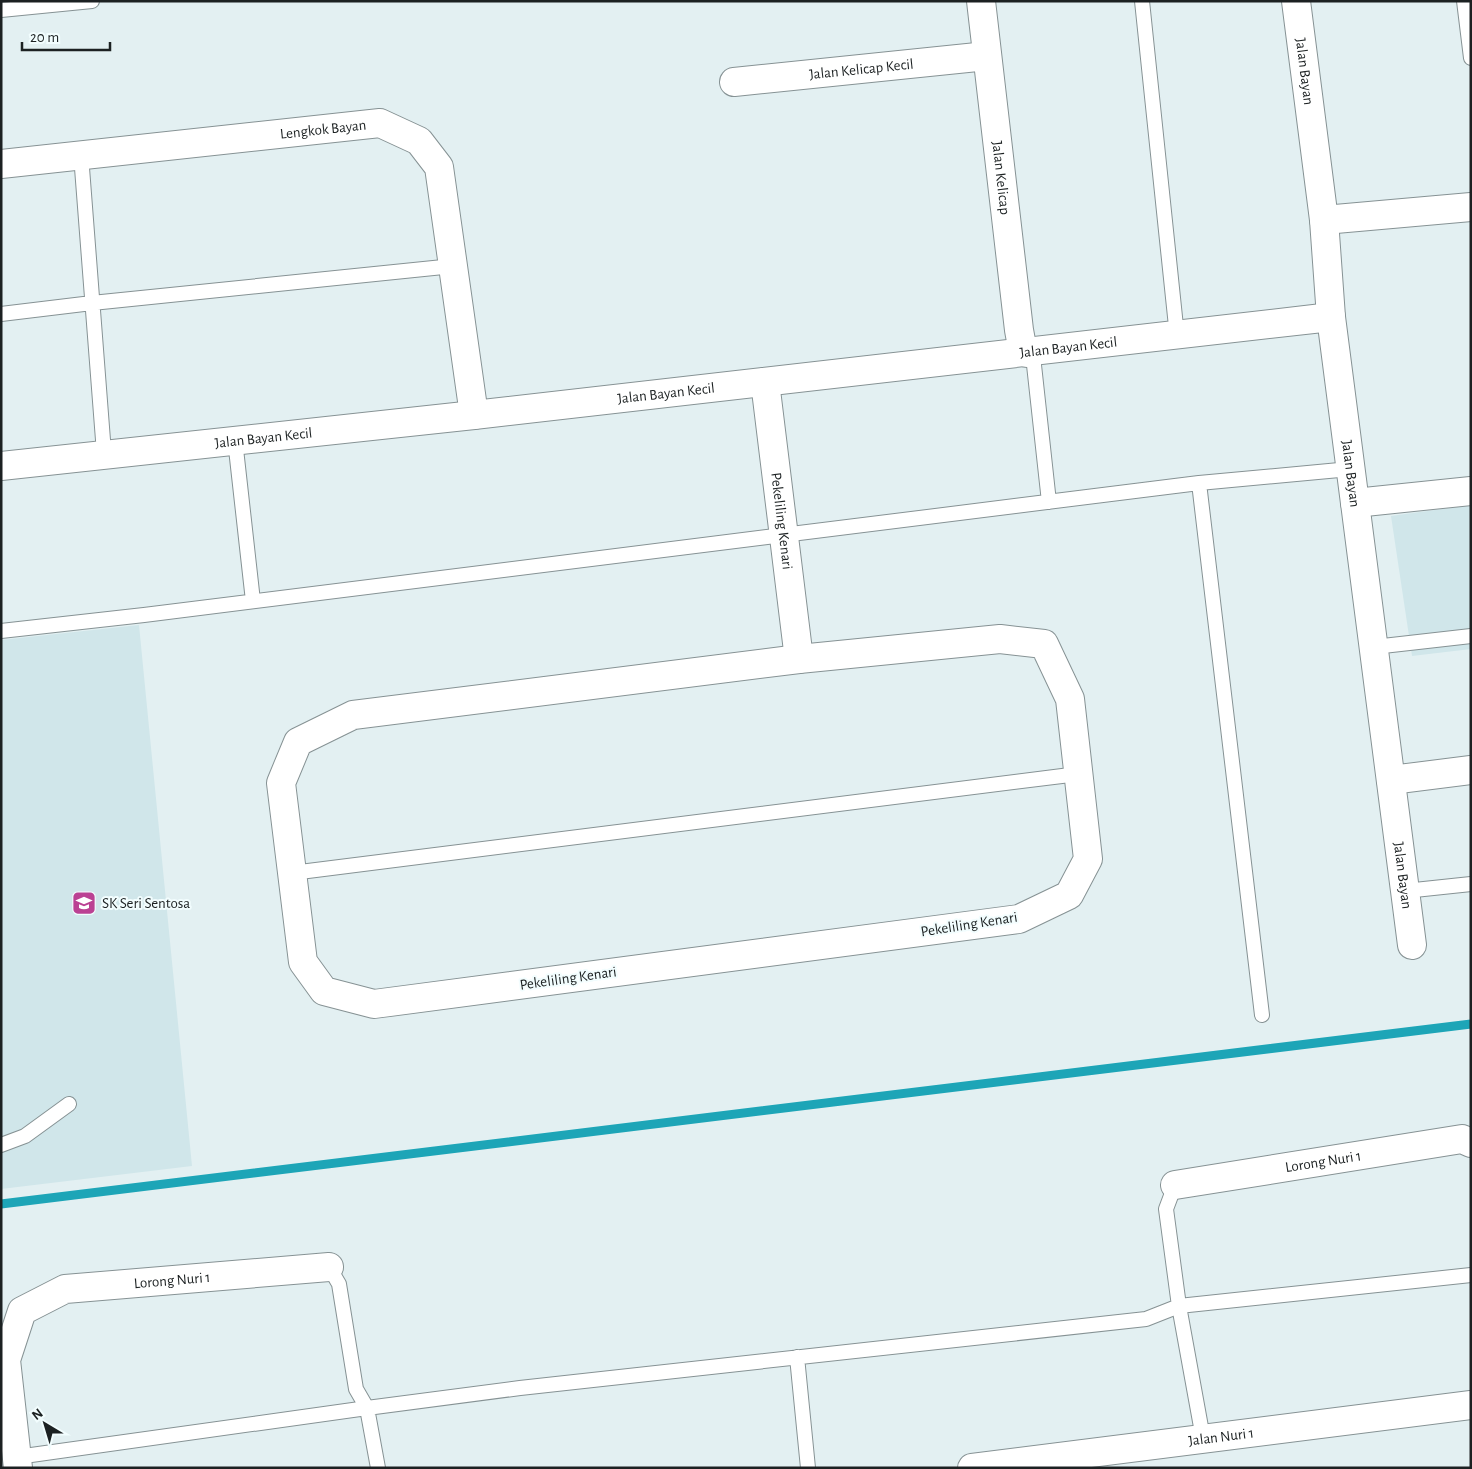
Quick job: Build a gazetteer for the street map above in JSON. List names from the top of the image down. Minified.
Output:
{"streets":{"street":["Jalan Kelicap Kecil","Jalan Bayan","Lengkok Bayan","Jalan Kelicap","Jalan Bayan Kecil","Pekeliling Kenari","Lorong Nuri 1","Jalan Nuri 1"]},"crossings":[["Jalan Kelicap Kecil","Jalan Kelicap"],["Jalan Bayan","Jalan Bayan Kecil"],["Lengkok Bayan","Jalan Bayan Kecil"],["Jalan Kelicap","Jalan Bayan Kecil"],["Jalan Bayan Kecil","Pekeliling Kenari"]],"places":{"school or university":["SK Seri Sentosa"]},"scale_bar":"20 m","north":"top left"}
